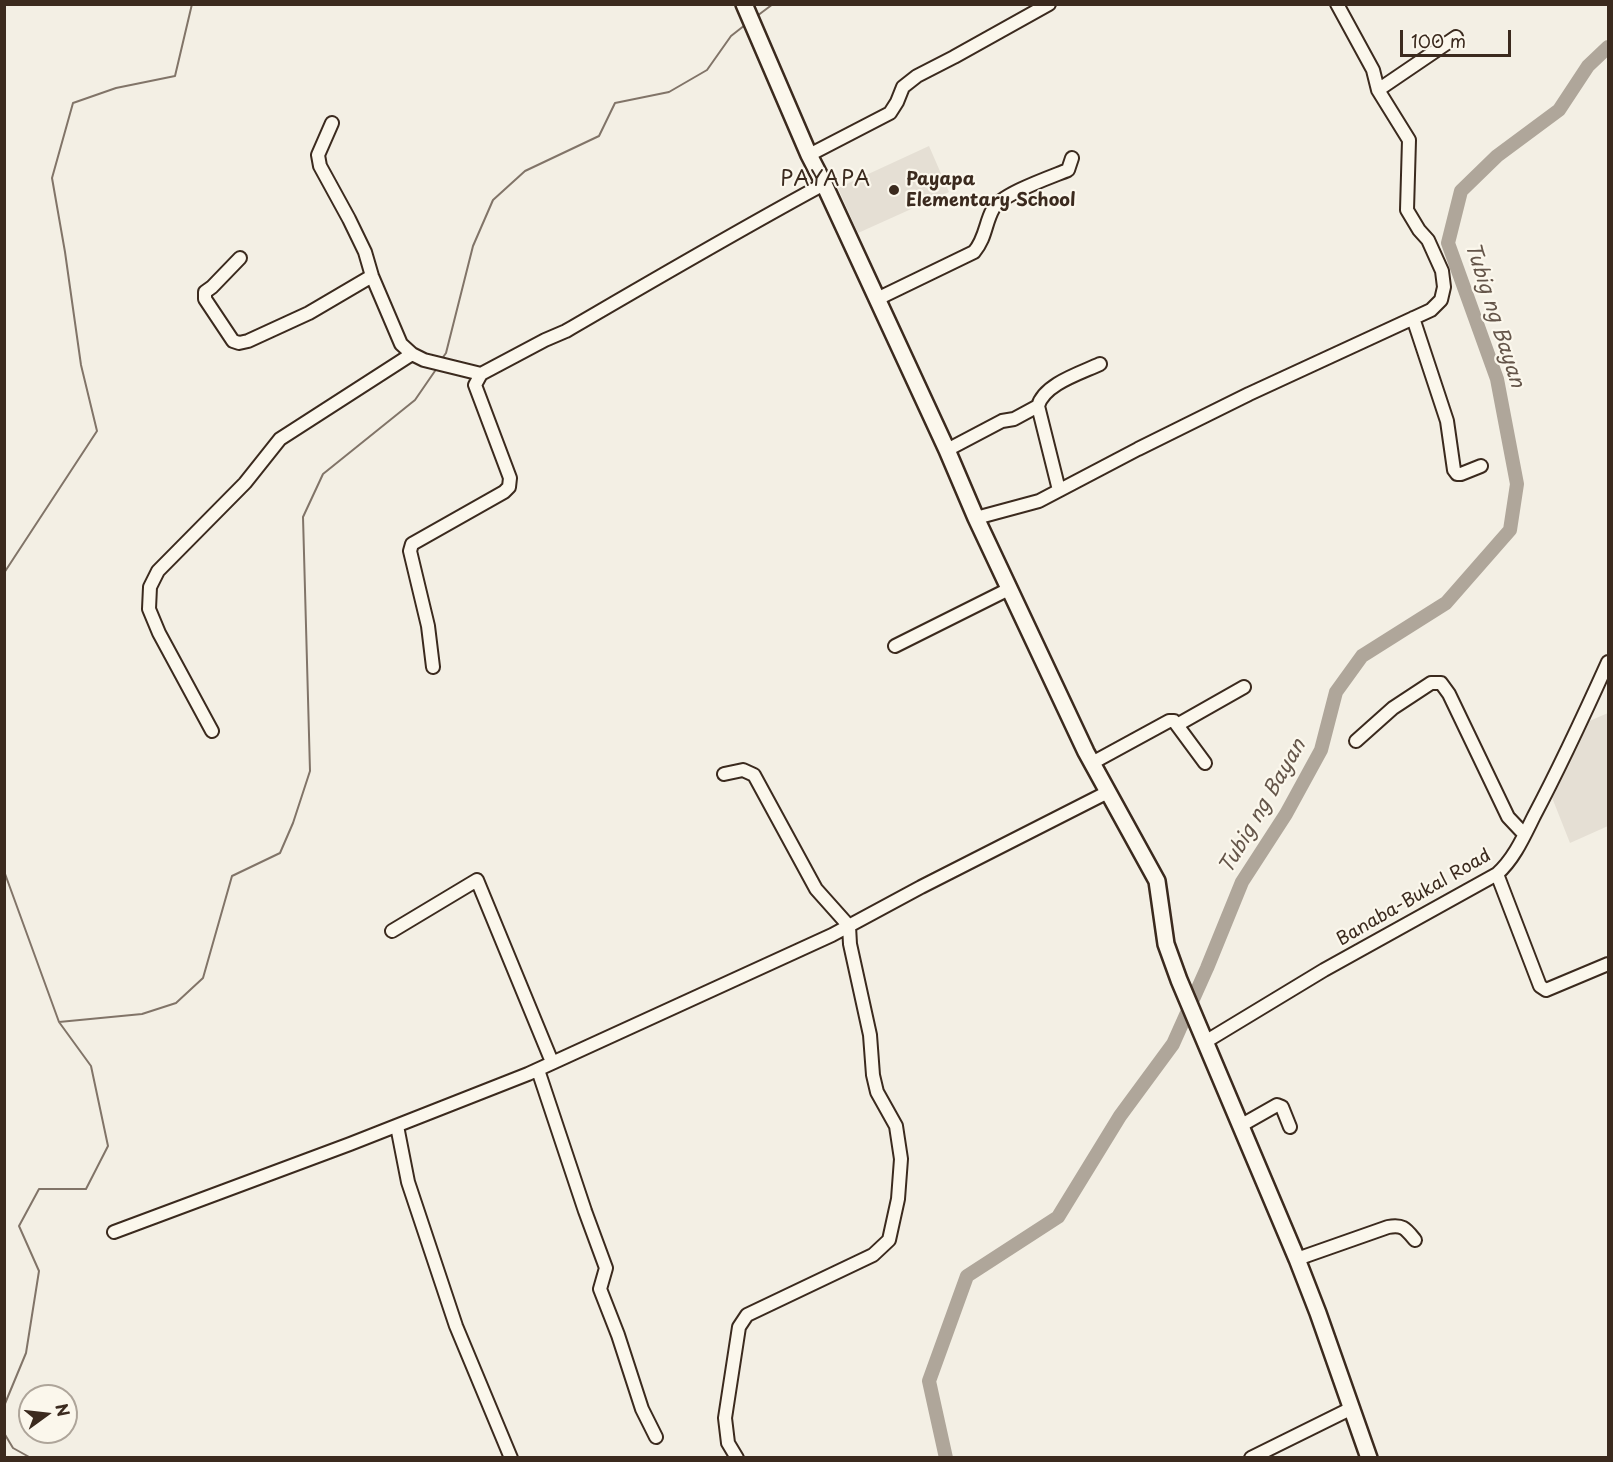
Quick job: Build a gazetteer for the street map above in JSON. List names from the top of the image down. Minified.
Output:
{"streets":{"street":["Banaba-Bukal Road"]},"districts":["PAYAPA"],"water":["Tubig ng Bayan"],"places":["Payapa Elementary School"],"scale_bar":"100 m","north":"right"}
